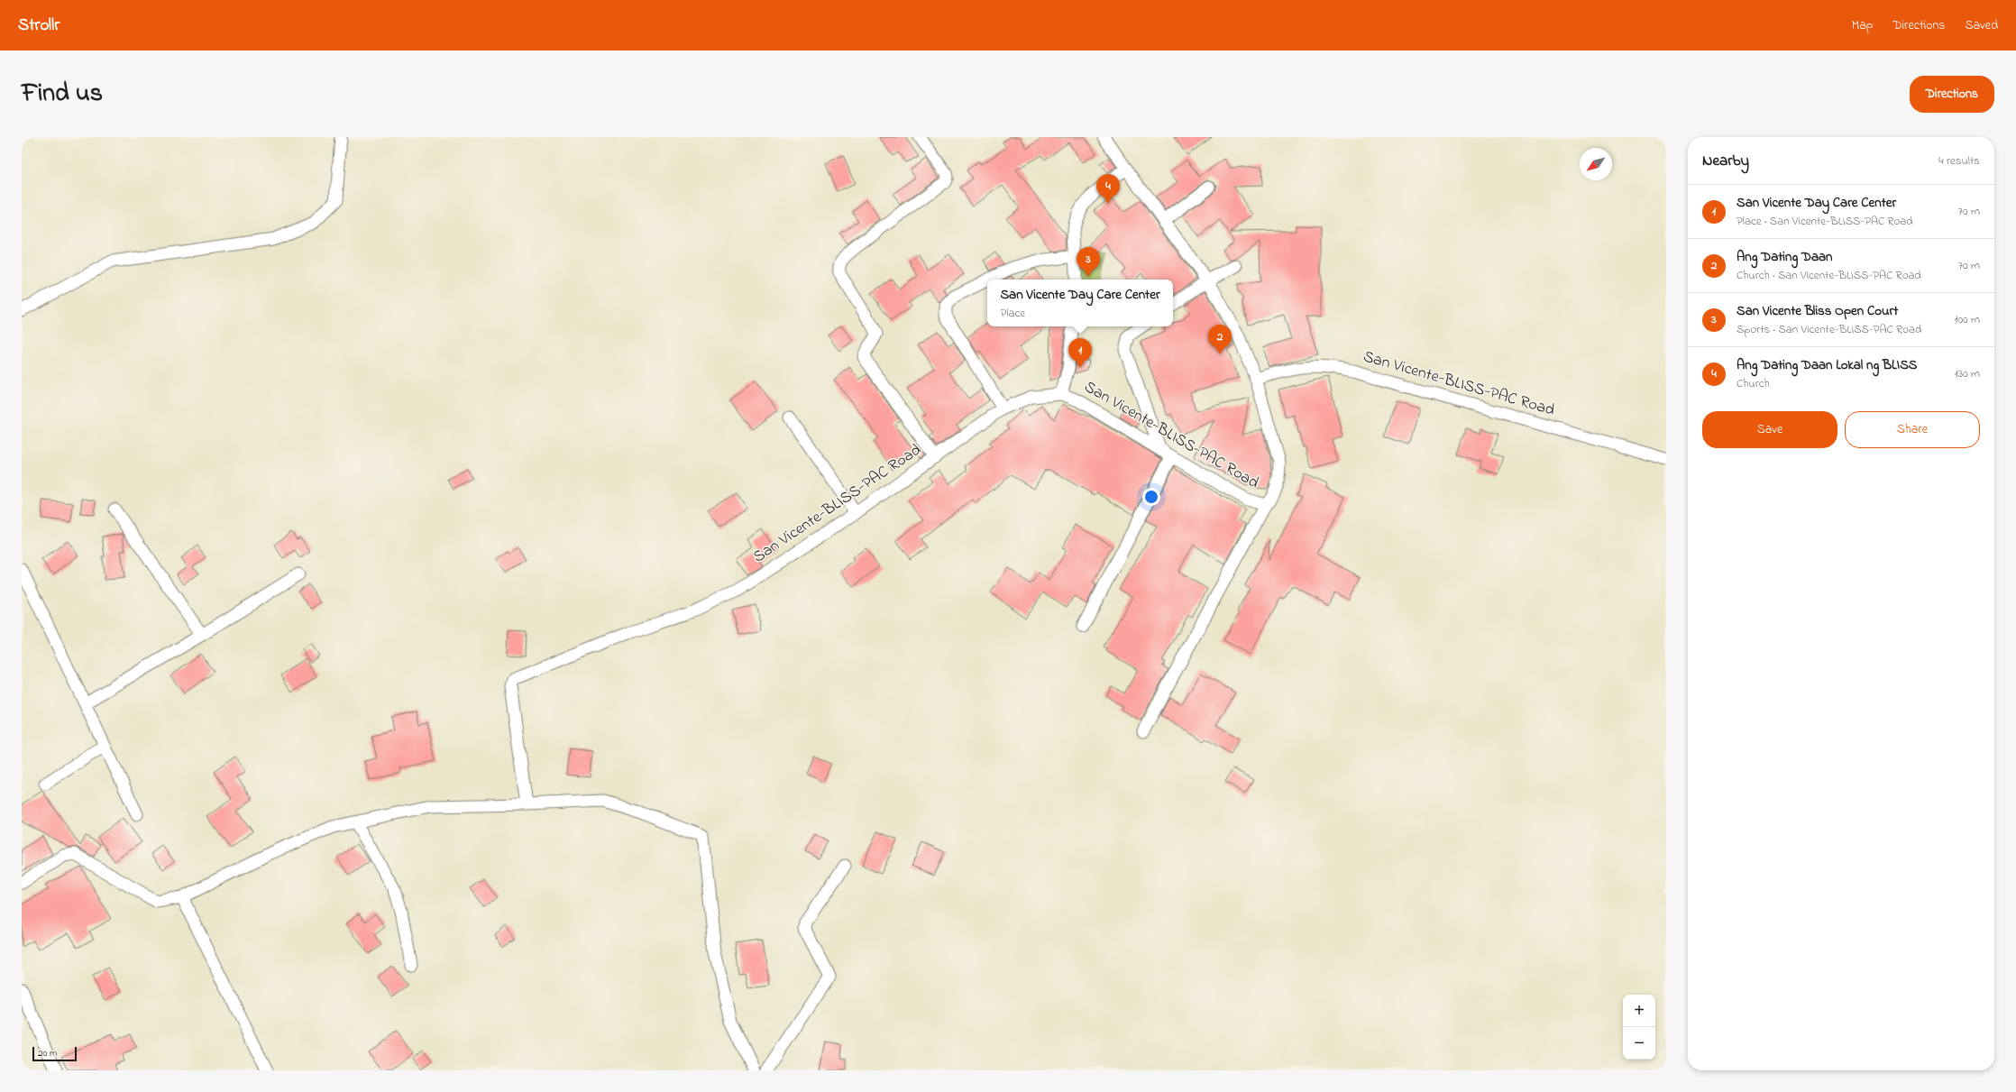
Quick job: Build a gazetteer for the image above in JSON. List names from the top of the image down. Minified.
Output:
{"streets":{"street":["San Vicente-BLISS-PAC Road"]},"scale_bar":"20 m","north":"bottom left","page":{"header":"Strollr","nav":["Map","Directions","Saved"],"title":"Find us","buttons":["Directions",["Save","Share"]],"heading":["Nearby","4 results"],"pins":["4","3","2","1"],"list":[{"mark":"1","name":"San Vicente Day Care Center","note":"Place · San Vicente-BLISS-PAC Road","value":"70 m"},{"mark":"2","name":"Ang Dating Daan","note":"Church · San Vicente-BLISS-PAC Road","value":"70 m"},{"mark":"3","name":"San Vicente Bliss Open Court","note":"Sports · San Vicente-BLISS-PAC Road","value":"100 m"},{"mark":"4","name":"Ang Dating Daan Lokal ng BLISS","note":"Church","value":"130 m"}],"popup":["San Vicente Day Care Center","Place"],"map_buttons":["+","−"],"scale":"20 m"}}
